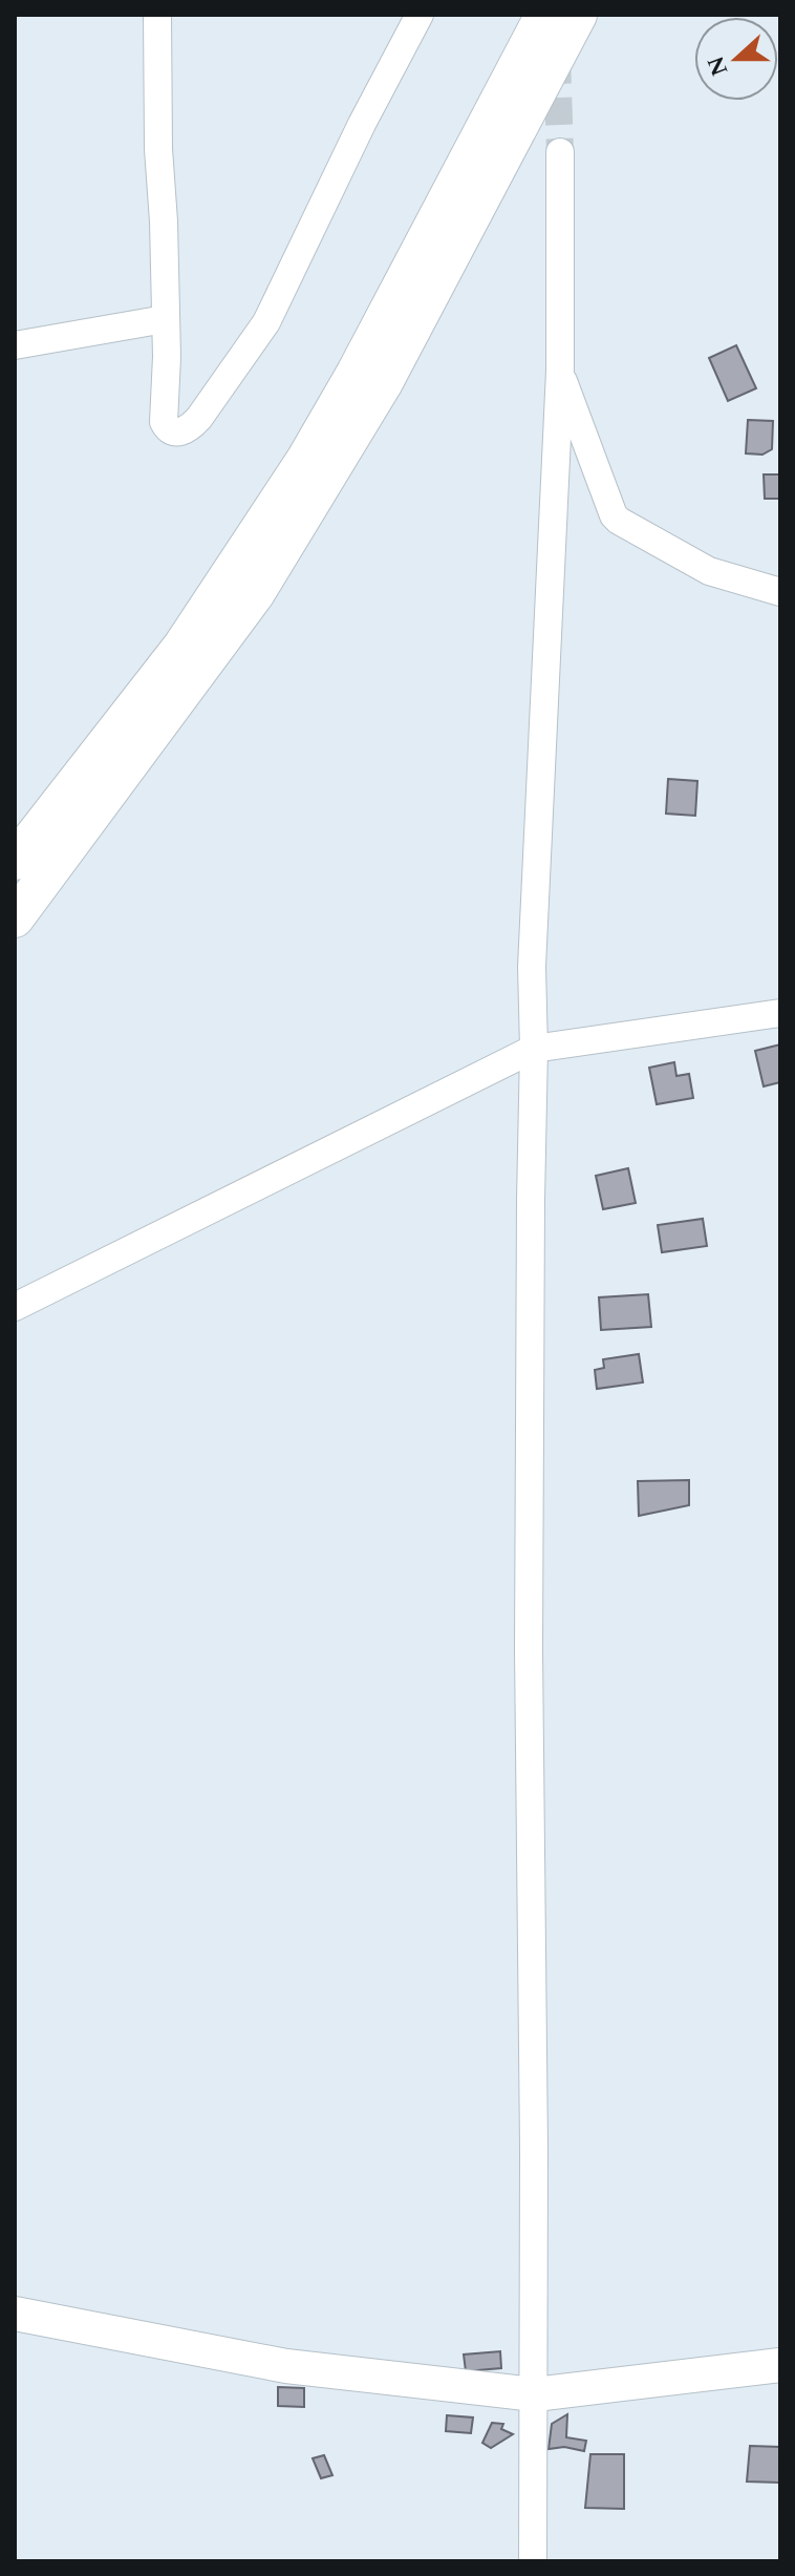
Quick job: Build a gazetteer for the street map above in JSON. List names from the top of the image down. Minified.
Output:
{"north":"left"}
